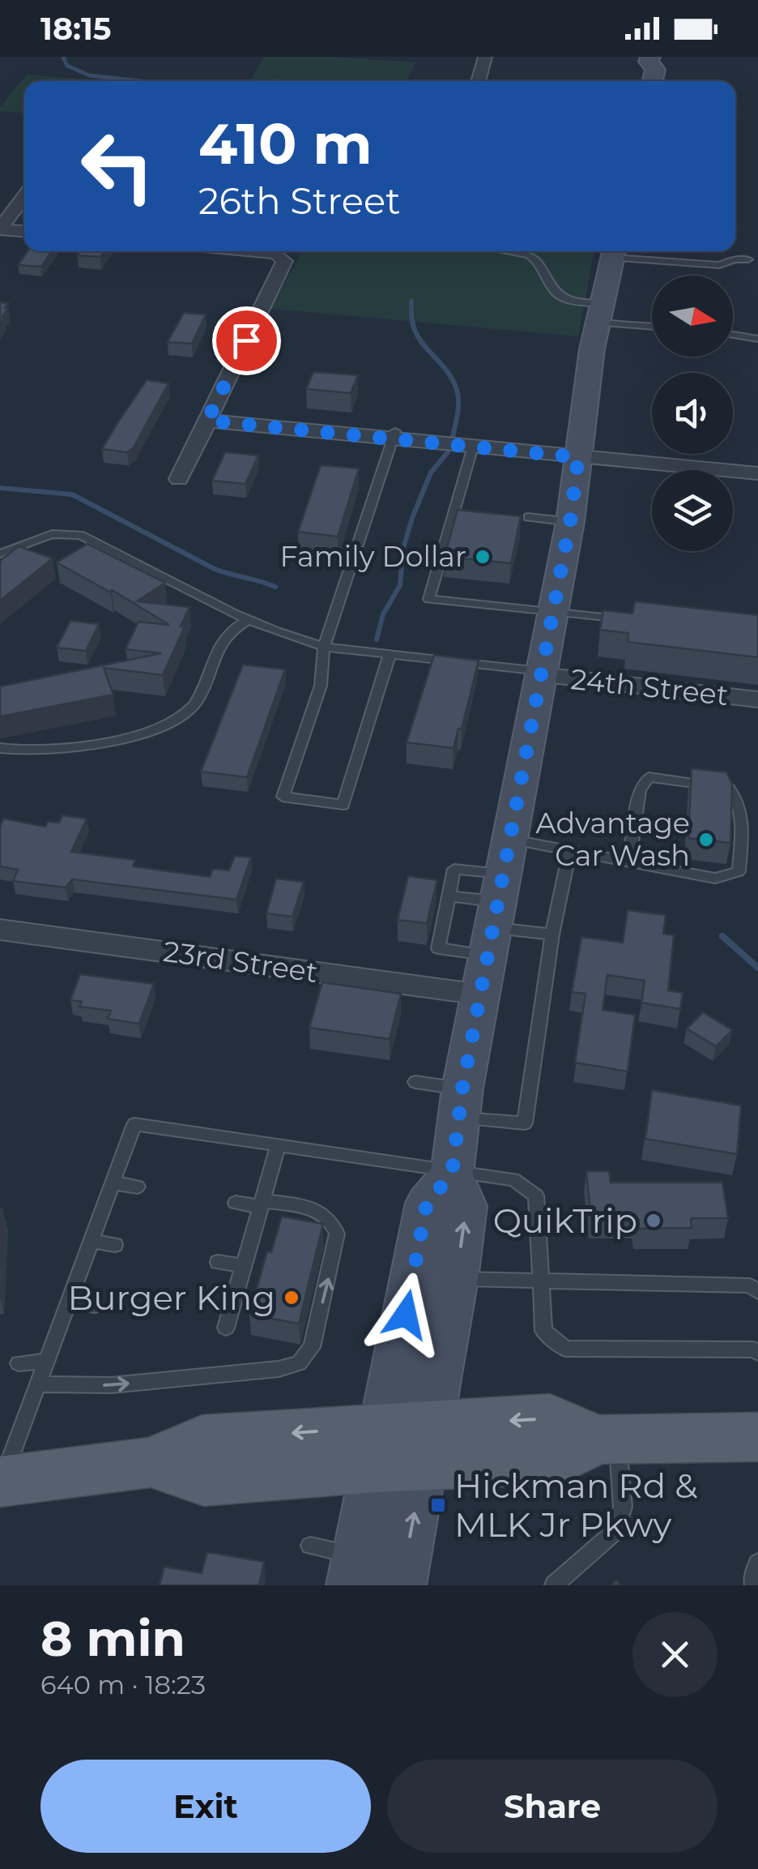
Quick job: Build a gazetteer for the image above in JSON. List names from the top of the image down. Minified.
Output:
{"streets":{"street":["24th Street","23rd Street"]},"places":{"other":["Family Dollar","Advantage Car Wash","QuikTrip","Burger King"],"transit":["Hickman Rd & MLK Jr Pkwy"]},"north":"right","page":{"status":"18:15","turn":["410 m","26th Street"],"heading":["8 min","640 m · 18:23"],"buttons":["Exit","Share"]}}
